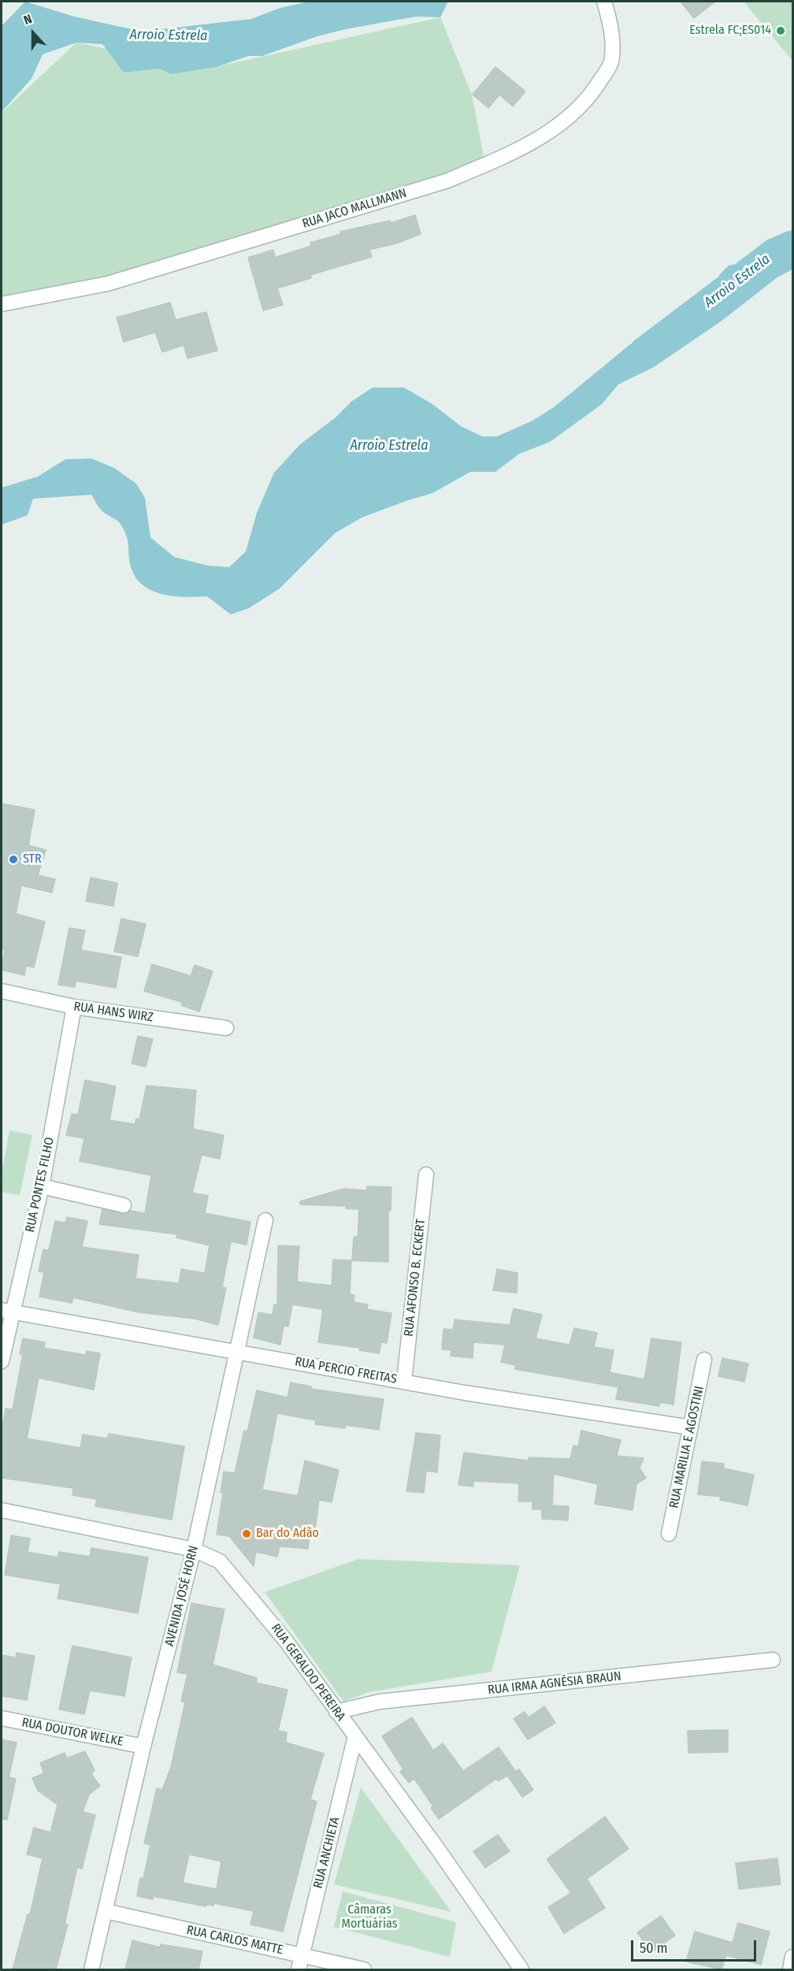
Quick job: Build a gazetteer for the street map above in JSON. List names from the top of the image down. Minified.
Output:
{"streets":{"street":["RUA JACO MALLMANN","RUA HANS WIRZ","RUA PONTES FILHO","RUA AFONSO B. ECKERT","RUA PERCIO FREITAS","RUA MARILIA E AGOSTINI","AVENIDA JOSÉ HORN","RUA GERALDO PEREIRA","RUA IRMA AGNÉSIA BRAUN","RUA DOUTOR WELKE","RUA ANCHIETA","RUA CARLOS MATTE"]},"crossings":[["RUA HANS WIRZ","RUA PONTES FILHO"],["RUA PONTES FILHO","RUA PERCIO FREITAS"],["RUA AFONSO B. ECKERT","RUA PERCIO FREITAS"],["RUA PERCIO FREITAS","RUA MARILIA E AGOSTINI"],["RUA PERCIO FREITAS","AVENIDA JOSÉ HORN"],["AVENIDA JOSÉ HORN","RUA GERALDO PEREIRA"],["AVENIDA JOSÉ HORN","RUA DOUTOR WELKE"],["AVENIDA JOSÉ HORN","RUA CARLOS MATTE"],["RUA GERALDO PEREIRA","RUA IRMA AGNÉSIA BRAUN"],["RUA GERALDO PEREIRA","RUA ANCHIETA"],["RUA ANCHIETA","RUA CARLOS MATTE"]],"water":["Arroio Estrela"],"parks":["Câmaras Mortuárias"],"places":["Estrela FC;ES014","STR","Bar do Adão"],"scale_bar":"50 m","north":"top"}
